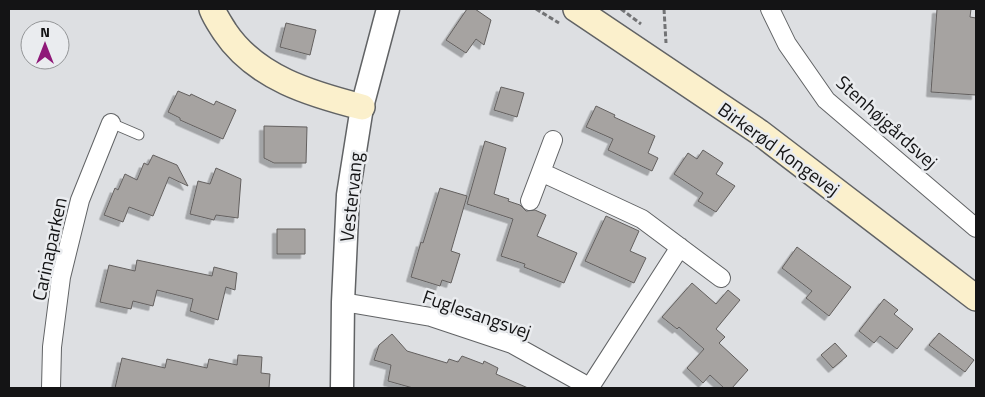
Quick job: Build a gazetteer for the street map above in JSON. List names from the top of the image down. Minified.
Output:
{"streets":{"main road":["Birkerød Kongevej"],"street":["Stenhøjgårdsvej","Vestervang","Carinaparken","Fuglesangsvej"]},"crossings":[["Vestervang","Fuglesangsvej"]],"north":"top"}
